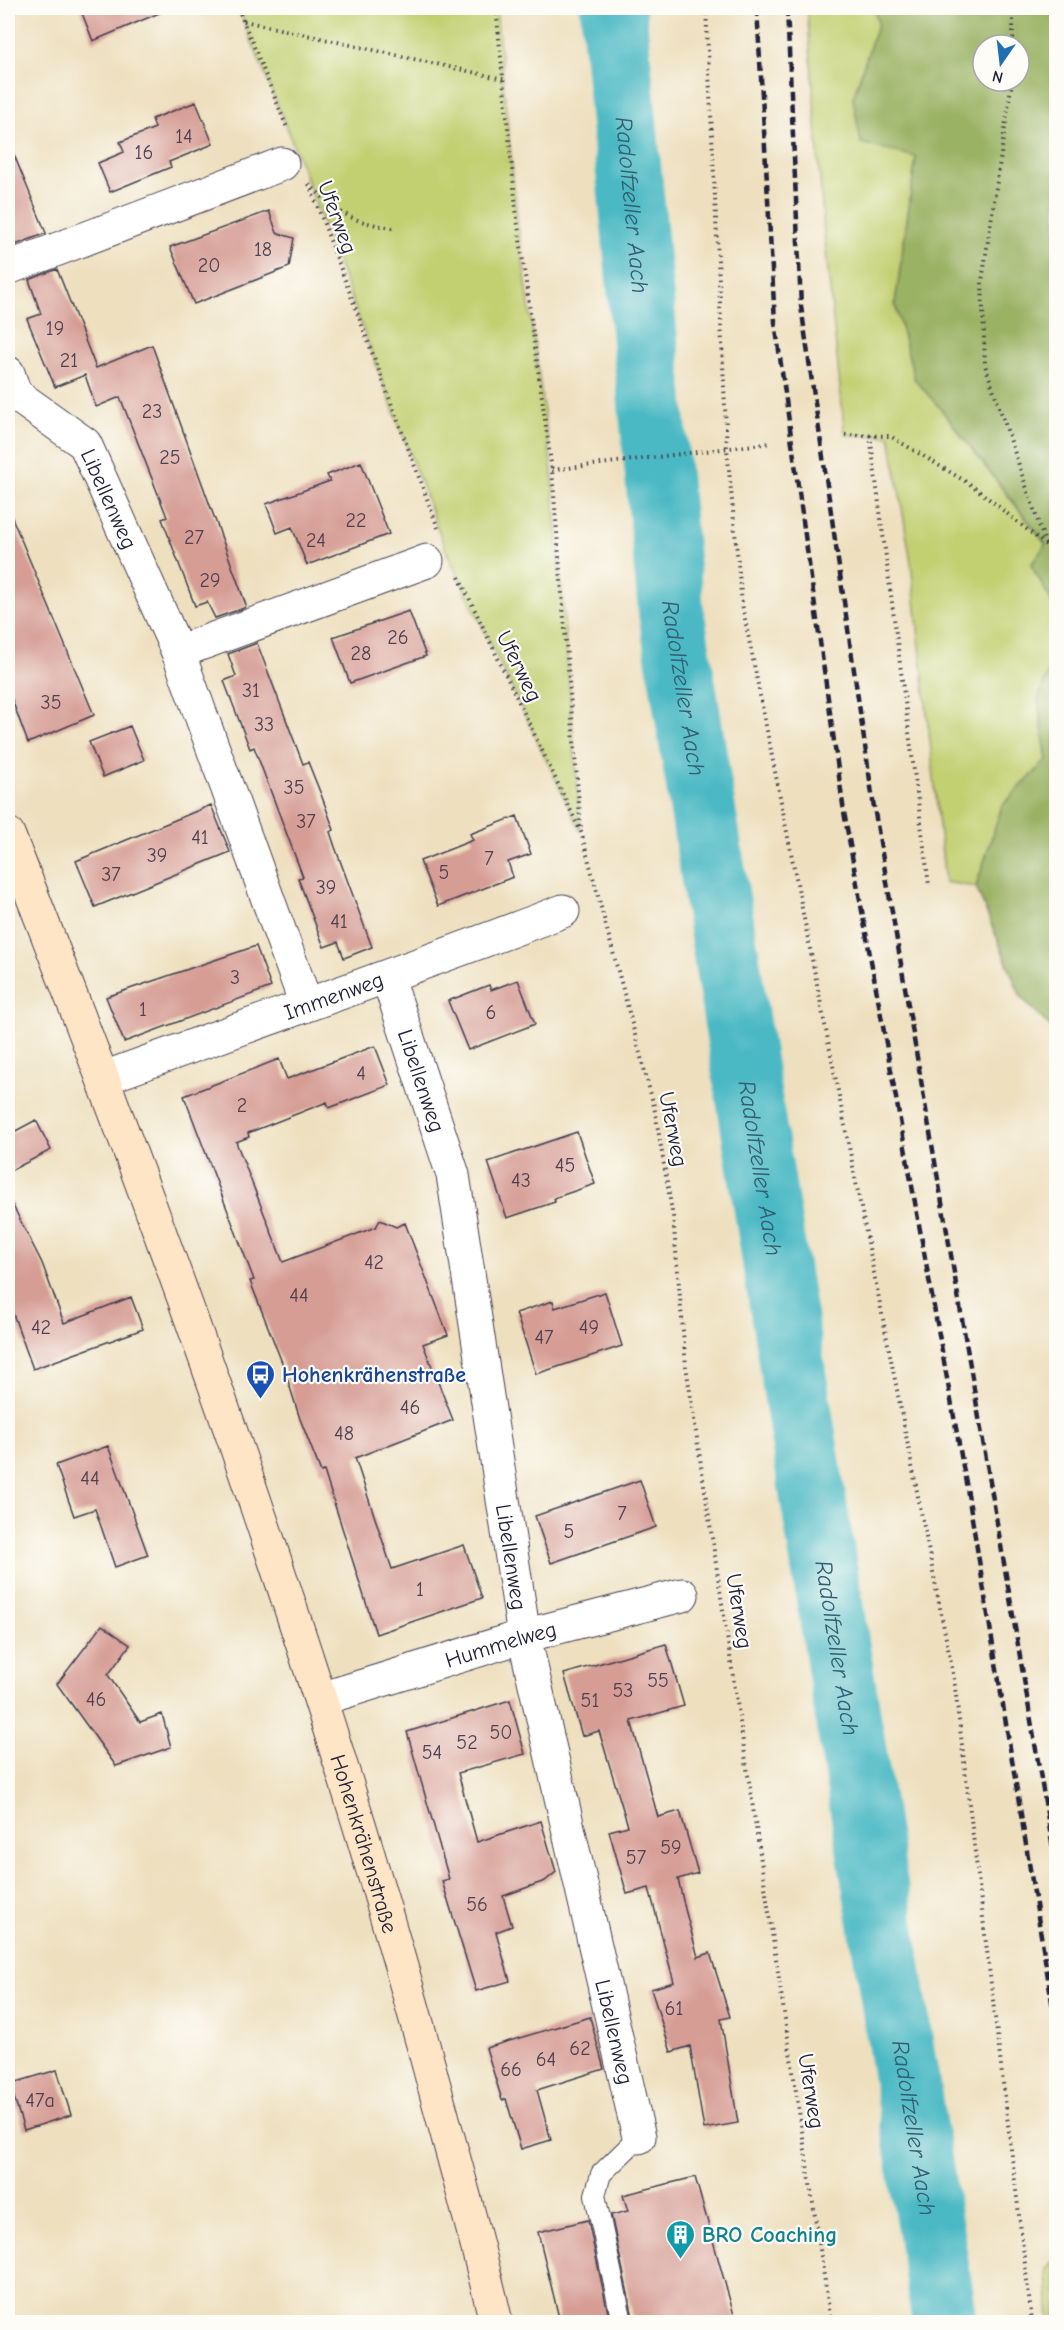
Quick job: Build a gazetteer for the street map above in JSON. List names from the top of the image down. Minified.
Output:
{"streets":{"main road":["Hohenkrähenstraße"],"street":["Libellenweg","Immenweg","Hummelweg"],"path":["Uferweg"]},"crossings":[["Libellenweg","Immenweg"],["Libellenweg","Hummelweg"],["Immenweg","Hohenkrähenstraße"],["Hummelweg","Hohenkrähenstraße"]],"water":["Radolfzeller Aach"],"places":{"bus stop":["Hohenkrähenstraße"],"building":["BRO Coaching"]},"house_numbers":["14","16","18","20","19","21","23","25","22","27","24","29","26","28","31","35","33","35","37","41","39","7","5","37","39","41","3","1","6","4","2","45","43","42","44","42","49","47","46","48","44","7","5","1","55","53","46","51","50","52","54","59","57","56","61","62","64","66","47a"],"north":"bottom"}
